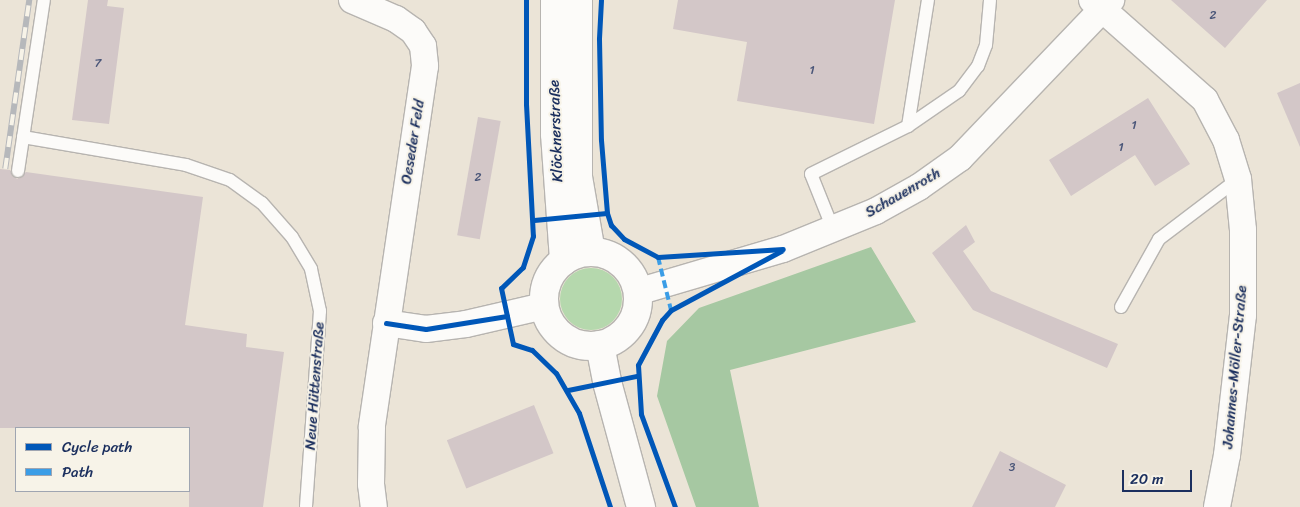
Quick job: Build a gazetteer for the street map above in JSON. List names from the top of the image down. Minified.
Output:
{"streets":{"main road":["Klöcknerstraße"],"street":["Oeseder Feld","Schauenroth","Johannes-Möller-Straße"],"lane":["Neue Hüttenstraße"]},"crossings":[["Klöcknerstraße","Schauenroth"],["Schauenroth","Johannes-Möller-Straße"]],"house_numbers":["2","7","1","1","1","2","3"],"legend":["Cycle path","Path"],"scale_bar":"20 m"}
